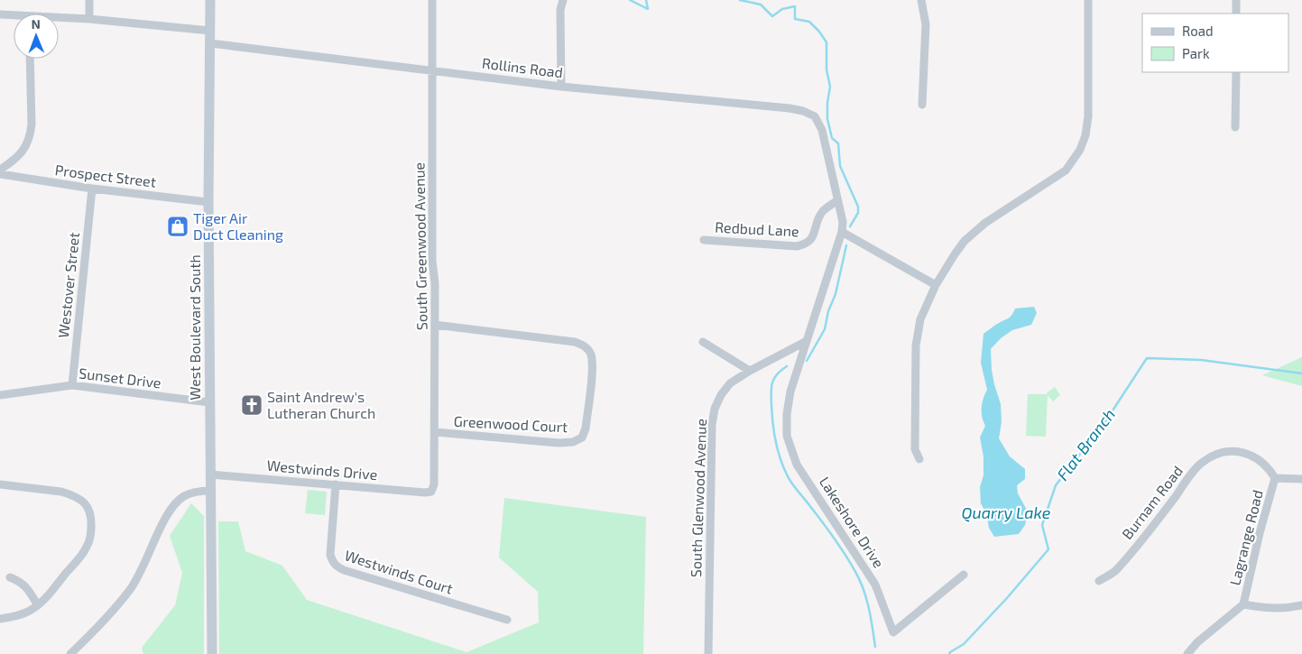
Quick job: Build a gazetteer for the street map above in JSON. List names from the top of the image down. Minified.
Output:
{"streets":{"main road":["West Boulevard South"],"street":["Rollins Road","Prospect Street","Redbud Lane","South Greenwood Avenue","Westover Street","Sunset Drive","Greenwood Court","Westwinds Drive","South Glenwood Avenue","Burnam Road","Lakeshore Drive","Lagrange Road","Westwinds Court"]},"crossings":[["Rollins Road","Redbud Lane"],["Rollins Road","South Greenwood Avenue"],["Rollins Road","West Boulevard South"],["Prospect Street","Westover Street"],["Prospect Street","West Boulevard South"],["South Greenwood Avenue","Greenwood Court"],["South Greenwood Avenue","Westwinds Drive"],["Westover Street","Sunset Drive"],["West Boulevard South","Sunset Drive"],["West Boulevard South","Westwinds Drive"],["Westwinds Drive","Westwinds Court"],["South Glenwood Avenue","Lakeshore Drive"],["Burnam Road","Lagrange Road"]],"water":["Flat Branch","Quarry Lake"],"places":{"shop":["Tiger Air Duct Cleaning"],"church":["Saint Andrew's Lutheran Church"]},"legend":["Road","Park"],"north":"top"}
